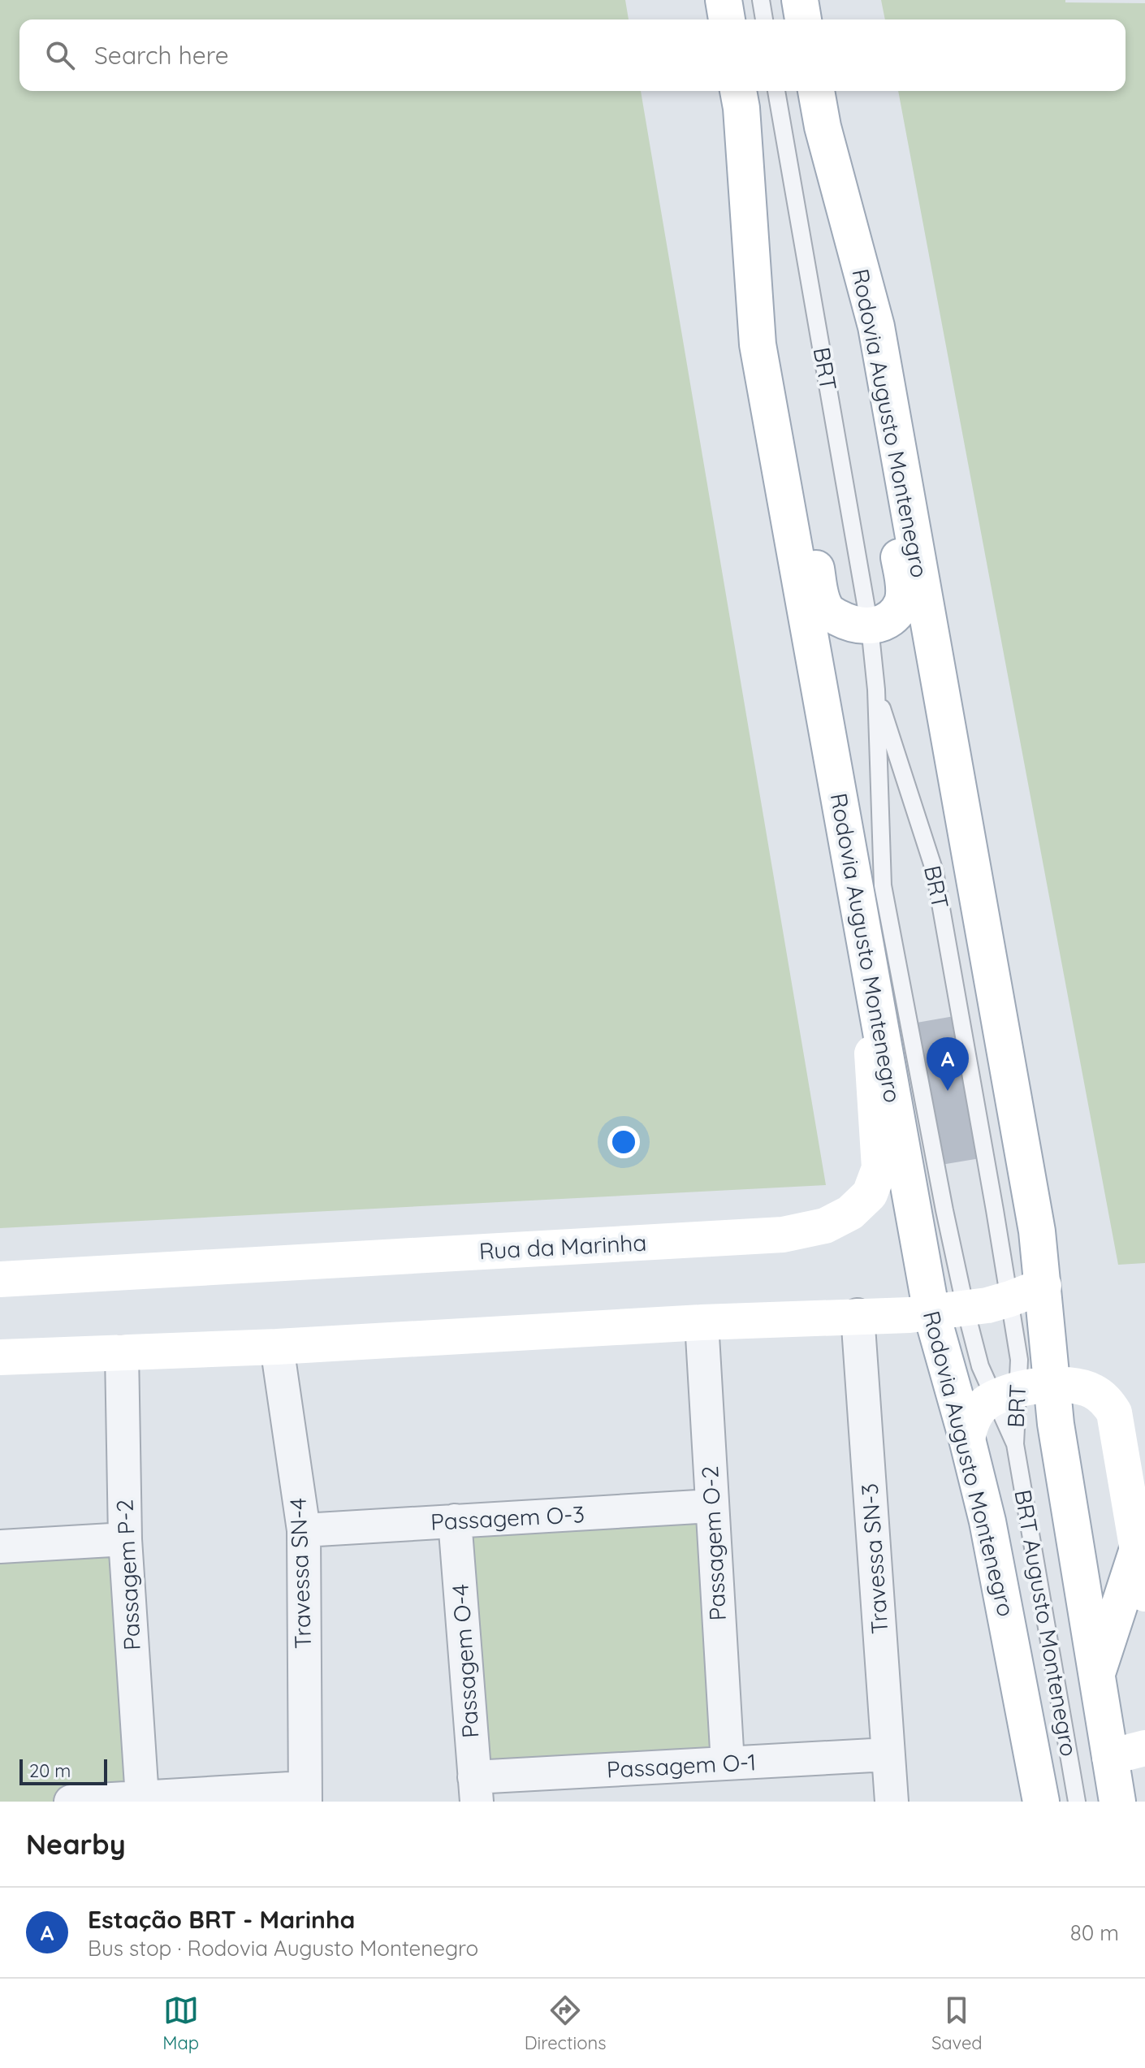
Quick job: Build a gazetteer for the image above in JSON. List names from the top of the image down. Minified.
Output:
{"streets":{"main road":["Rodovia Augusto Montenegro","Rua da Marinha"],"street":["Passagem O-3","Passagem O-2","Travessa SN-3","Travessa SN-4","Passagem P-2","Passagem O-4","Passagem O-1"],"lane":["BRT","BRT Augusto Montenegro"]},"crossings":[["BRT","Rodovia Augusto Montenegro"],["BRT","BRT Augusto Montenegro"],["Rodovia Augusto Montenegro","Rua da Marinha"],["Passagem O-3","Passagem O-2"],["Passagem O-3","Travessa SN-4"],["Passagem O-3","Passagem O-4"],["Passagem O-2","Passagem O-1"],["Travessa SN-3","Passagem O-1"],["Passagem O-4","Passagem O-1"]],"scale_bar":"20 m","page":{"search":"Search here","pins":"A","scale":"20 m","heading":"Nearby","list":[{"mark":"A","name":"Estação BRT - Marinha","note":"Bus stop · Rodovia Augusto Montenegro","value":"80 m"}],"nav":["Map","Directions","Saved"]}}
